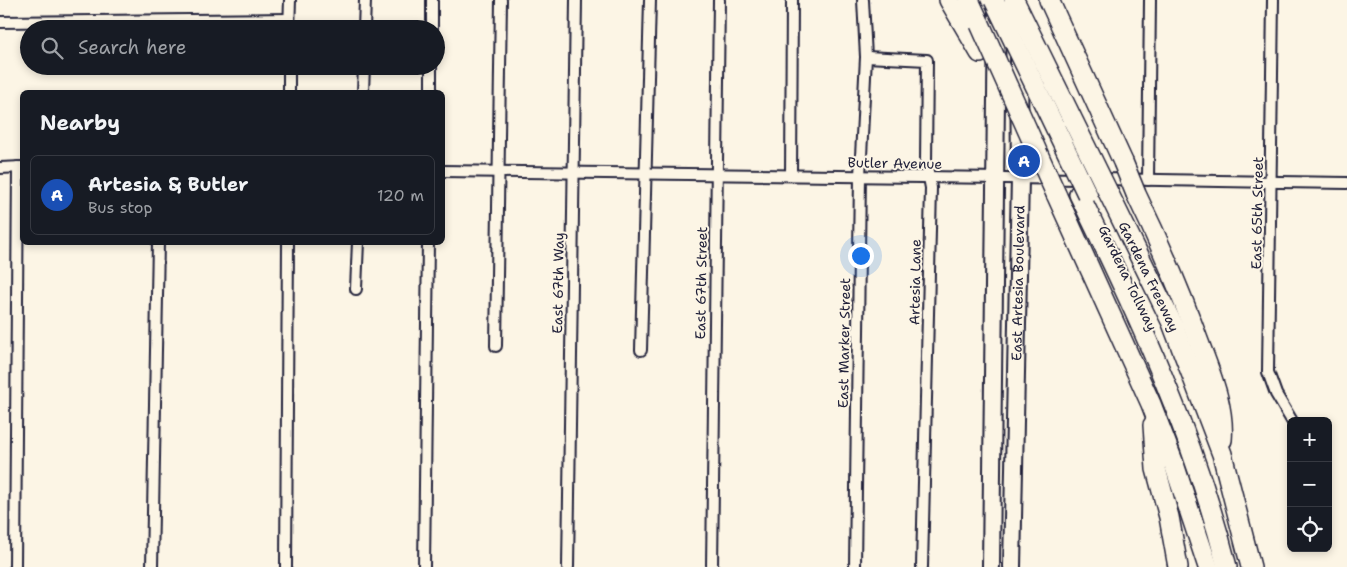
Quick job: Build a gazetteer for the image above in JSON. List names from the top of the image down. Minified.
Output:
{"streets":{"highway":["Gardena Freeway","Gardena Tollway"],"main road":["East Artesia Boulevard"],"street":["Butler Avenue","East 65th Street","Artesia Lane","East 67th Way","East 67th Street","East Marker Street"]},"crossings":[["Butler Avenue","East 65th Street"],["Butler Avenue","Artesia Lane"],["Butler Avenue","East 67th Way"],["Butler Avenue","East 67th Street"],["Butler Avenue","East Artesia Boulevard"],["Butler Avenue","East Marker Street"],["Gardena Tollway","East Artesia Boulevard"],["Artesia Lane","East Marker Street"]],"page":{"search":"Search here","heading":"Nearby","pins":"A","list":[{"mark":"A","name":"Artesia & Butler","note":"Bus stop","value":"120 m"}],"map_buttons":["+","−"]}}
